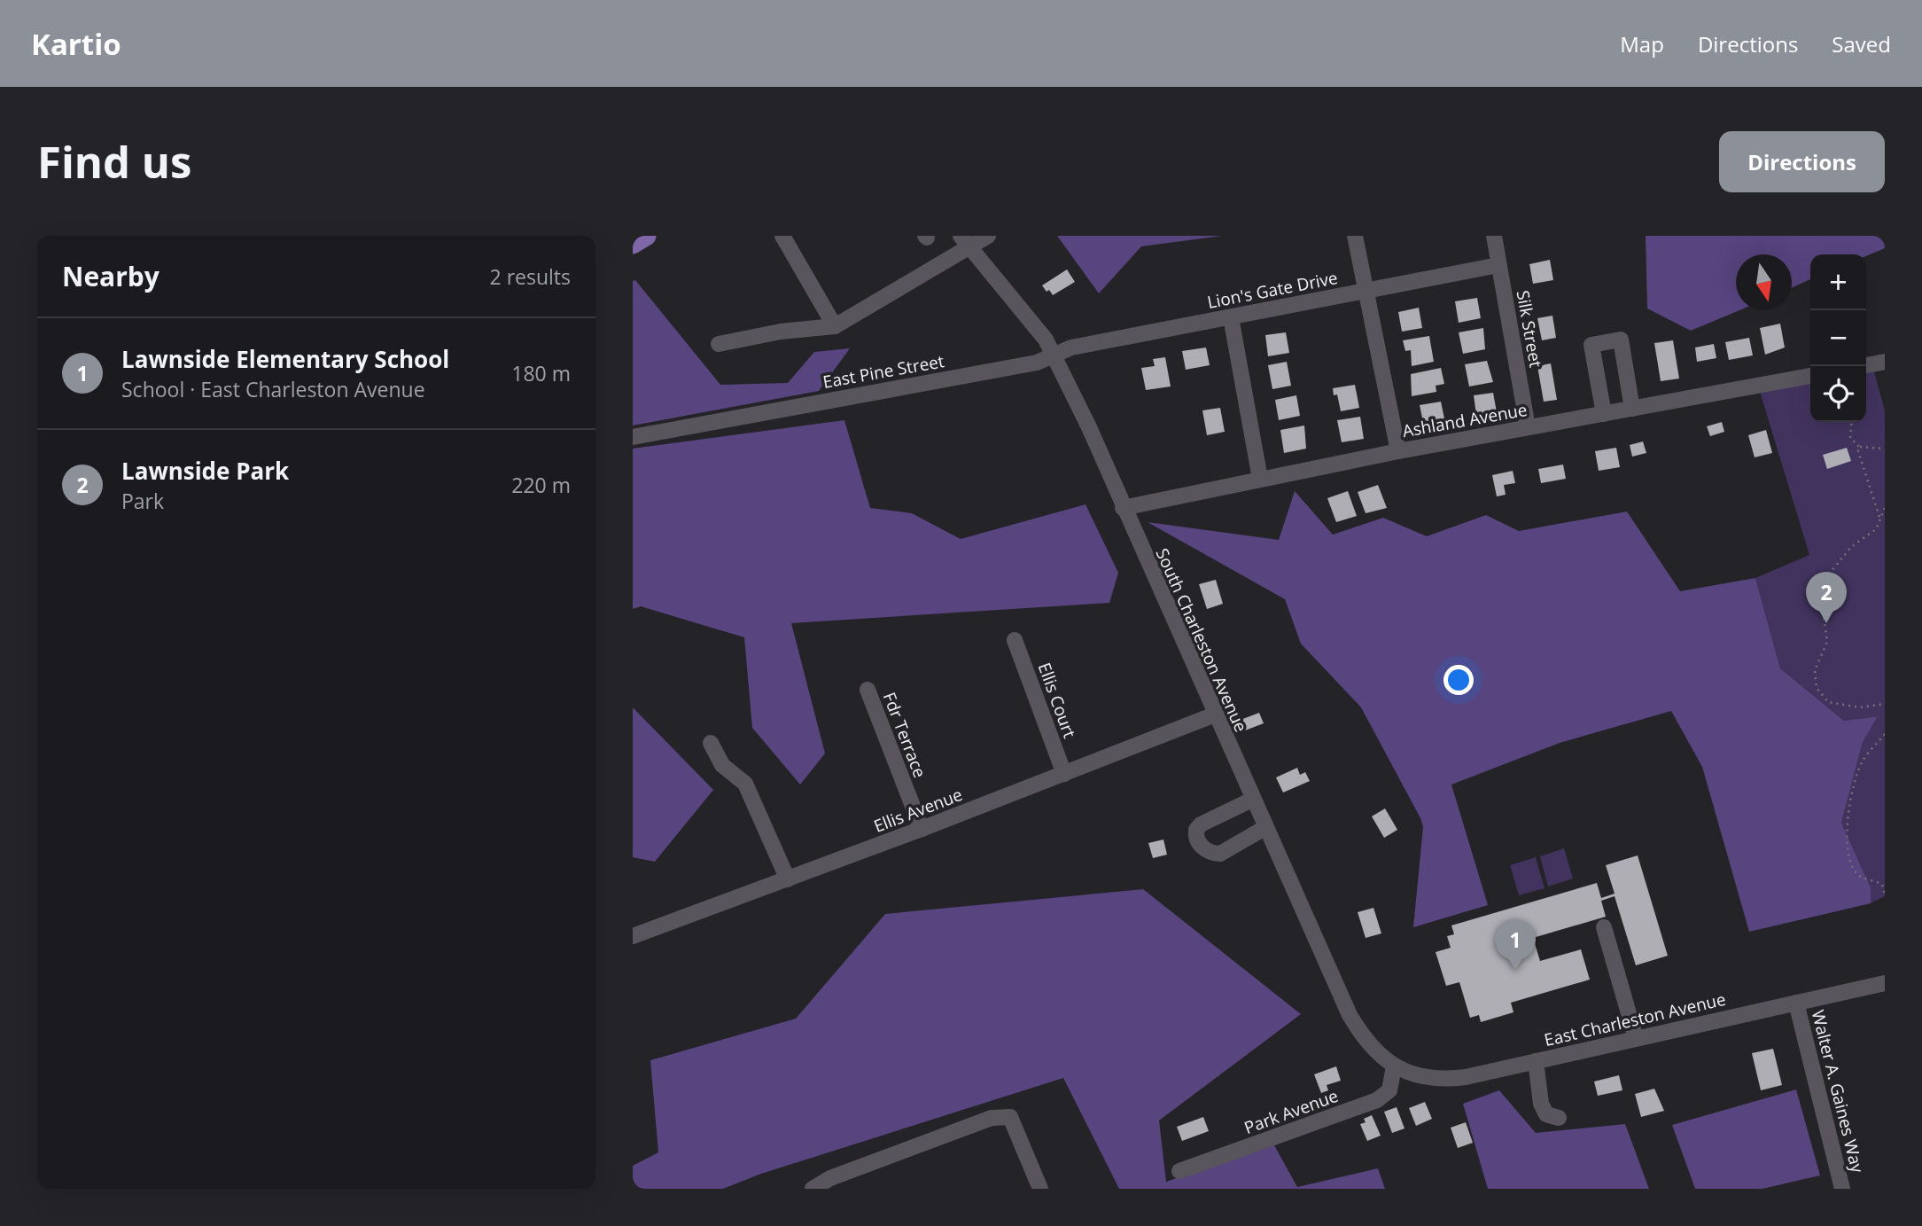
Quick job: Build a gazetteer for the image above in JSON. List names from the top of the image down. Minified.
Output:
{"streets":{"street":["Lion's Gate Drive","Silk Street","East Pine Street","Ashland Avenue","South Charleston Avenue","Ellis Court","Fdr Terrace","Ellis Avenue","East Charleston Avenue","Walter A. Gaines Way","Park Avenue"]},"crossings":[["Lion's Gate Drive","Silk Street"],["Lion's Gate Drive","East Pine Street"],["Lion's Gate Drive","South Charleston Avenue"],["Silk Street","Ashland Avenue"],["East Pine Street","South Charleston Avenue"],["Ashland Avenue","South Charleston Avenue"],["South Charleston Avenue","Ellis Avenue"],["South Charleston Avenue","East Charleston Avenue"],["South Charleston Avenue","Park Avenue"],["Ellis Court","Ellis Avenue"],["Fdr Terrace","Ellis Avenue"],["East Charleston Avenue","Walter A. Gaines Way"],["East Charleston Avenue","Park Avenue"]],"north":"bottom","page":{"header":"Kartio","nav":["Map","Directions","Saved"],"buttons":"Directions","title":"Find us","heading":["Nearby","2 results"],"map_buttons":["+","−"],"list":[{"mark":"1","name":"Lawnside Elementary School","note":"School · East Charleston Avenue","value":"180 m"},{"mark":"2","name":"Lawnside Park","note":"Park","value":"220 m"}],"pins":["2","1"]}}
